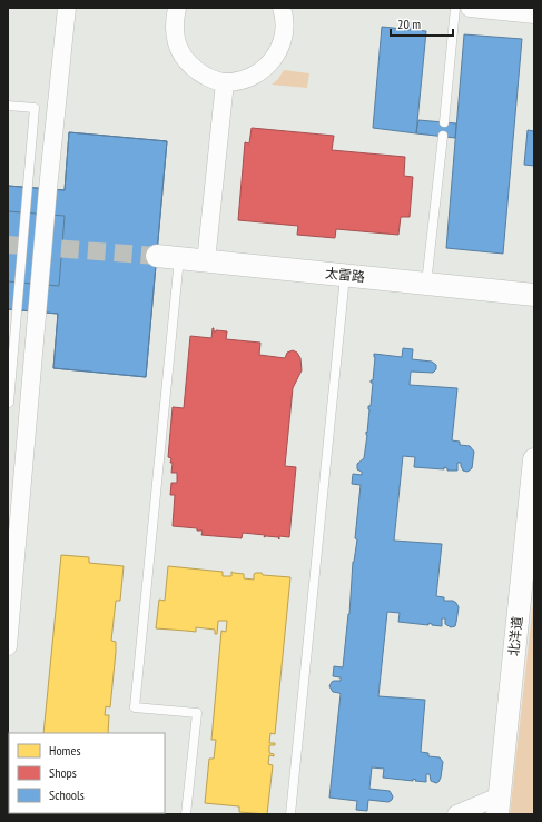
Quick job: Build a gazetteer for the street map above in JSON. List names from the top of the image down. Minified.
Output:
{"streets":{"street":["太雷路","北洋道"]},"legend":["Homes","Shops","Schools"],"scale_bar":"20 m"}
